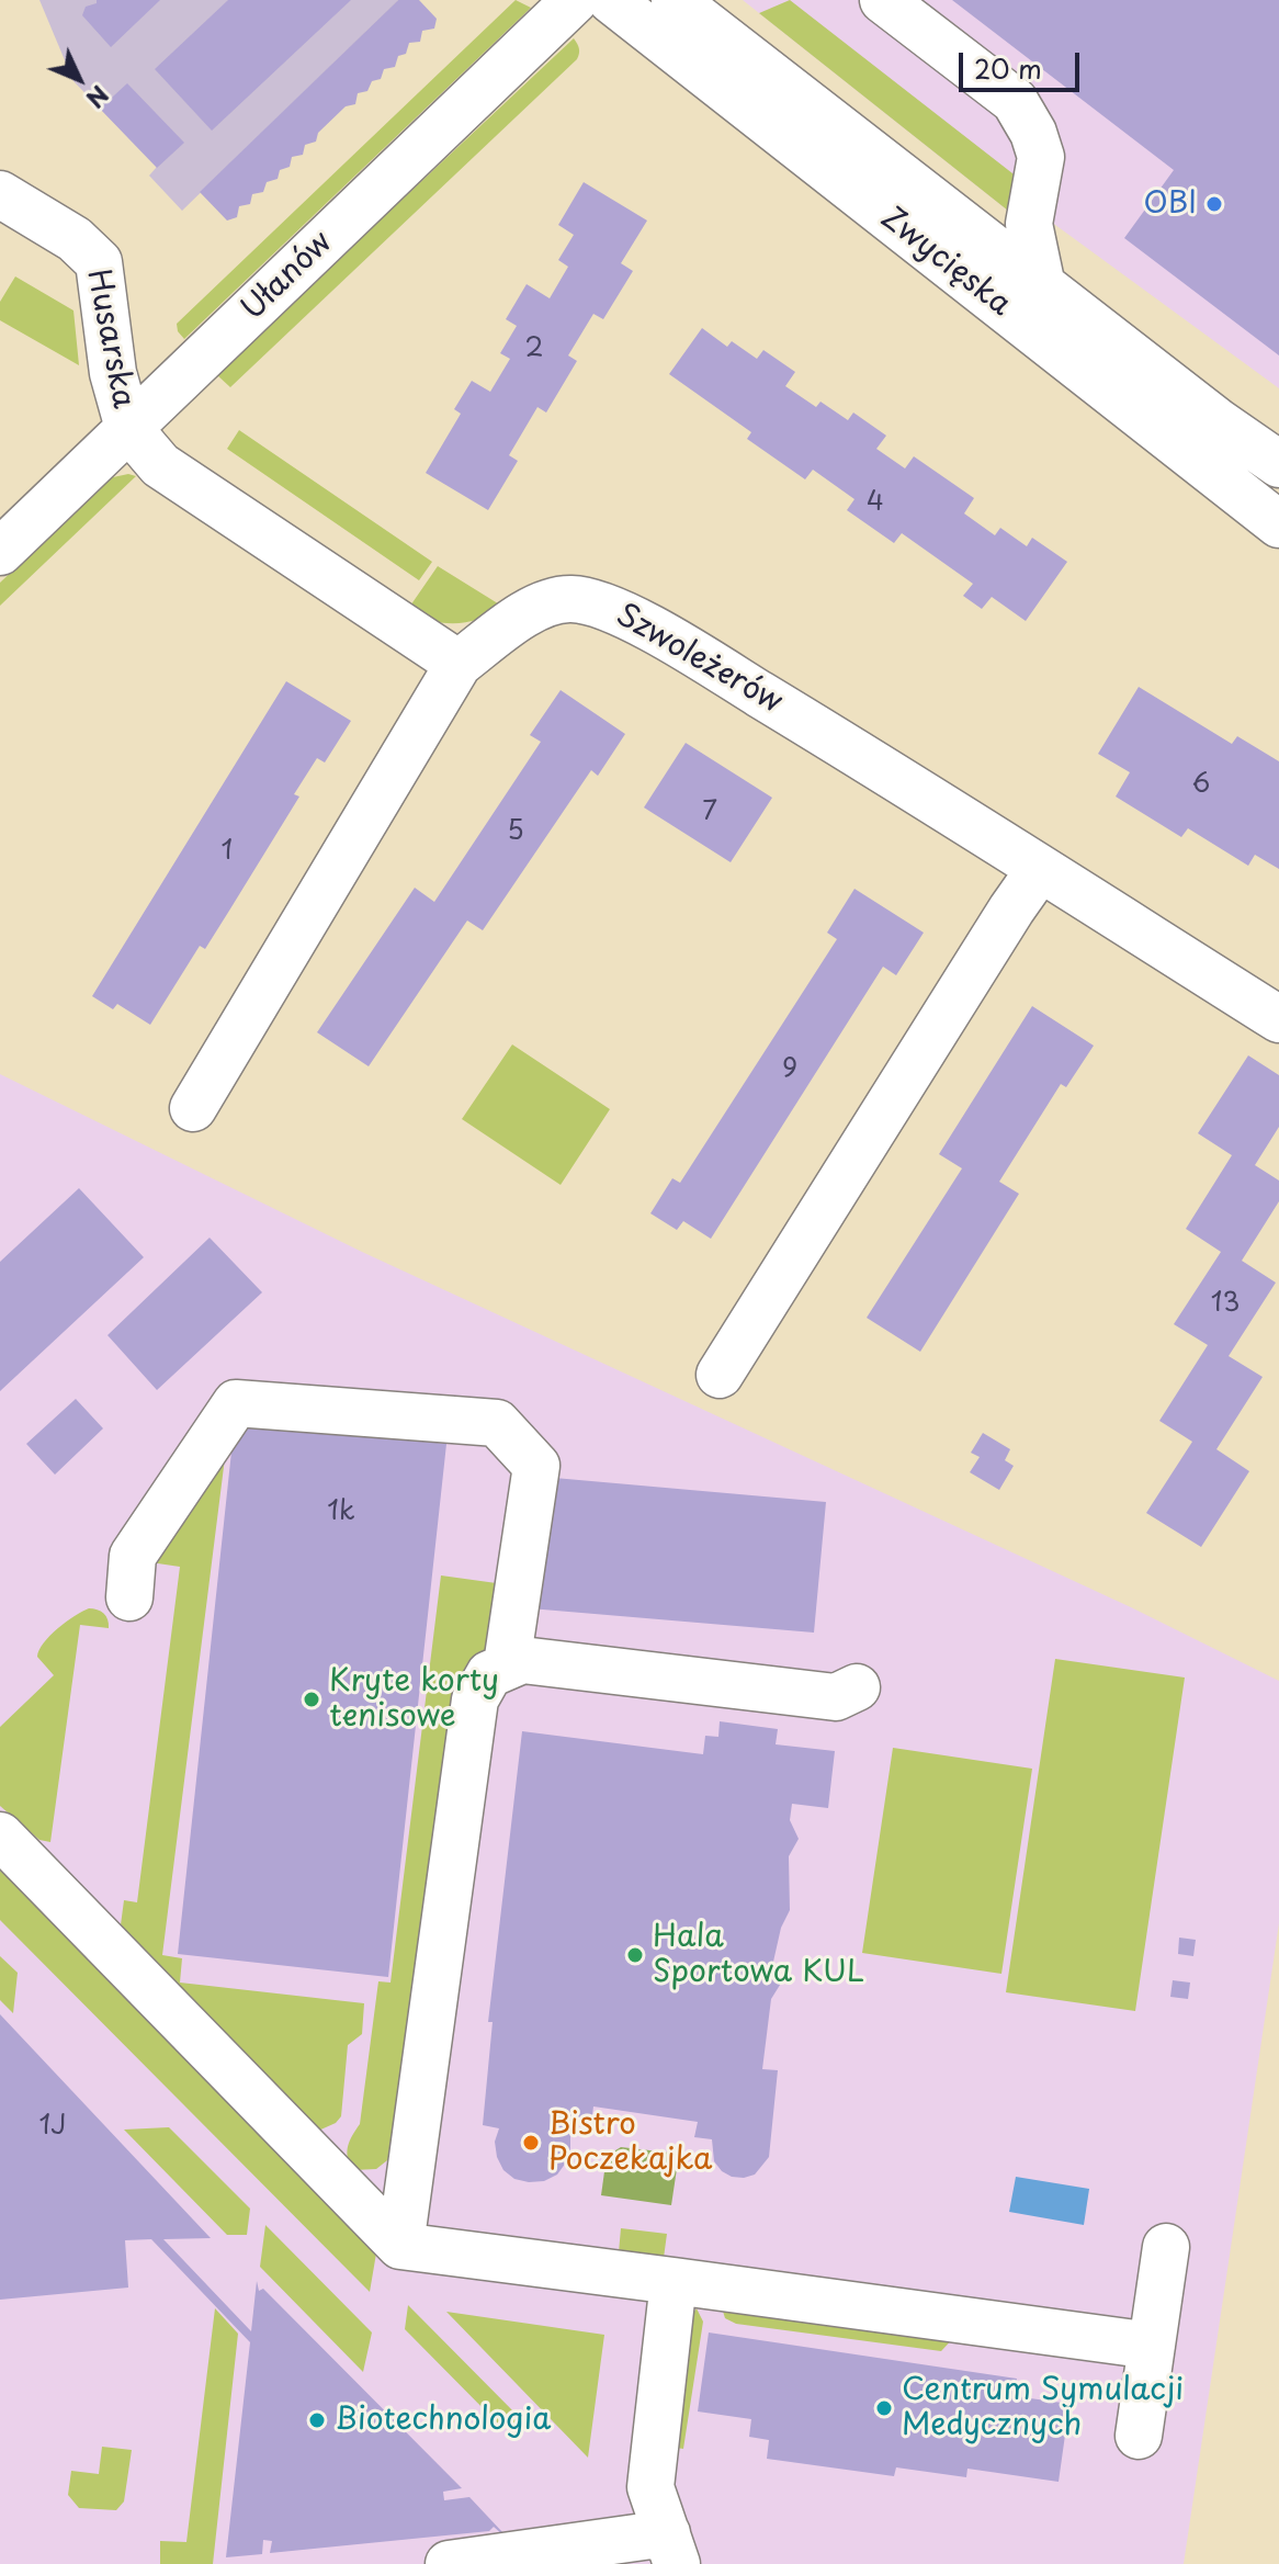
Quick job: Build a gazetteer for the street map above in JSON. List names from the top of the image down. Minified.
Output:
{"streets":{"street":["Zwycięska","Ułanów","Husarska","Szwoleżerów"]},"crossings":[["Ułanów","Husarska"]],"places":["OBI","Kryte korty tenisowe","Hala Sportowa KUL","Bistro Poczekajka","Centrum Symulacji Medycznych","Biotechnologia"],"house_numbers":["2","4","6","7","5","1","9","13","1k","1J"],"scale_bar":"20 m","north":"bottom right"}
